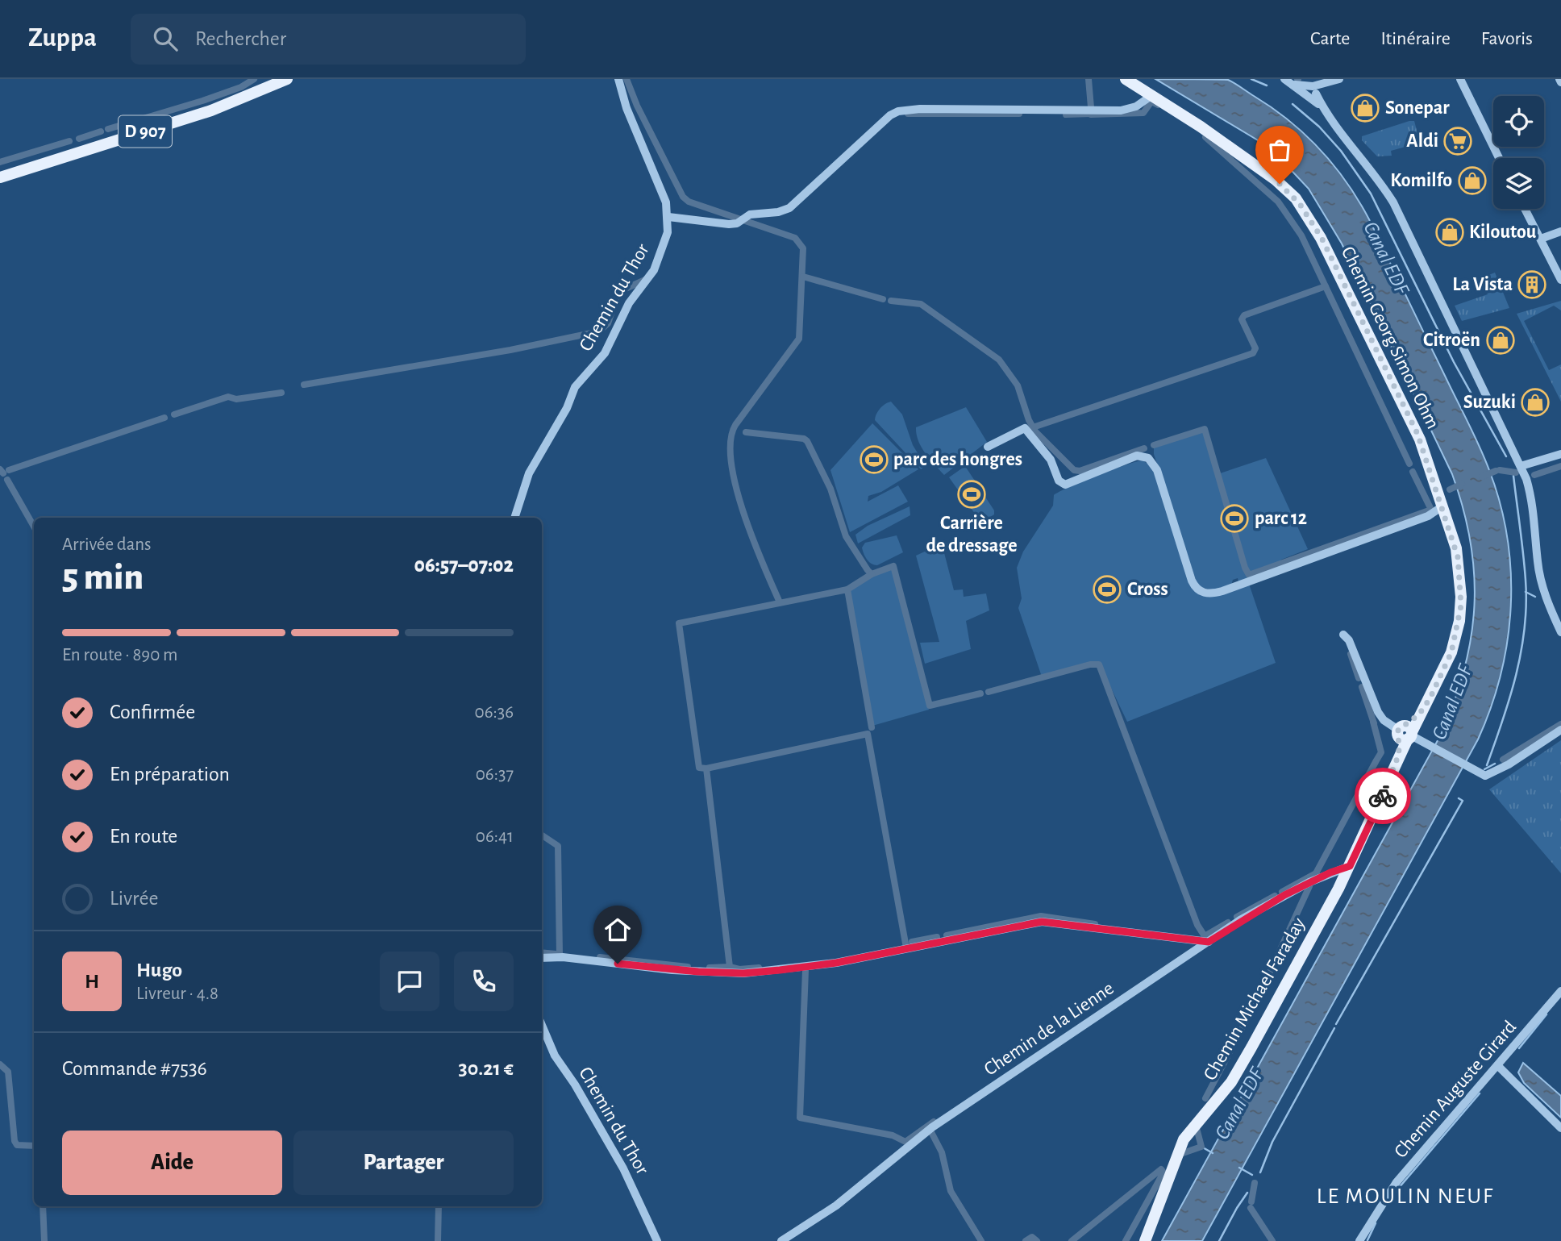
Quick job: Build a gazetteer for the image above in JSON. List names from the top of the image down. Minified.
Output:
{"streets":{"main road":["D 907","Chemin Georg Simon Ohm","Chemin Michael Faraday"],"street":["Chemin du Thor","Chemin de la Lienne","Chemin Auguste Girard"]},"crossings":[["Chemin Georg Simon Ohm","Chemin Michael Faraday"],["Chemin Michael Faraday","Chemin de la Lienne"]],"districts":["LE MOULIN NEUF"],"water":["Canal EDF"],"places":{"shop":["Sonepar","Komilfo","Kiloutou","Citroën","Suzuki"],"supermarket":["Aldi"],"building":["La Vista"],"sports":["parc des hongres","Carrière de dressage","parc 12","Cross"]},"page":{"header":"Zuppa","search":"Rechercher","nav":["Carte","Itinéraire","Favoris"],"heading":["5 min","Arrivée dans","06:57–07:02"],"panel":["Hugo","Livreur · 4.8","Commande #7536","30.21 €"],"bar":"En route · 890 m","list":[["Confirmée","06:36"],["En préparation","06:37"],["En route","06:41"],"Livrée"],"round":"H","buttons":["Aide","Partager"]}}
